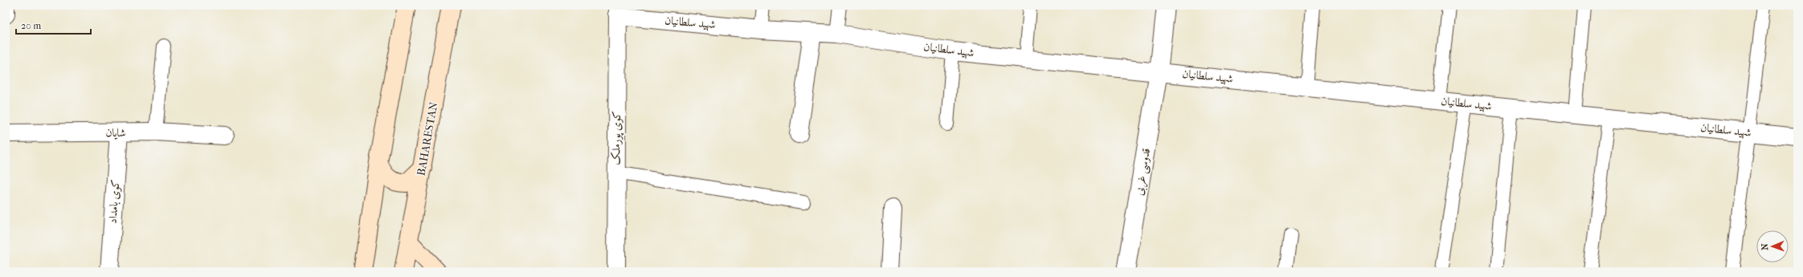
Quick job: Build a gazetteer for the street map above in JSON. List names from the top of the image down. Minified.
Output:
{"streets":{"main road":["BAHARESTAN"],"street":["شهید سلطانیان","شایان","کوی پورملک","قدوسی غربی","کوی بامداد"]},"crossings":[["شهید سلطانیان","کوی پورملک"],["شهید سلطانیان","قدوسی غربی"],["شایان","کوی بامداد"]],"scale_bar":"20 m","north":"left"}
